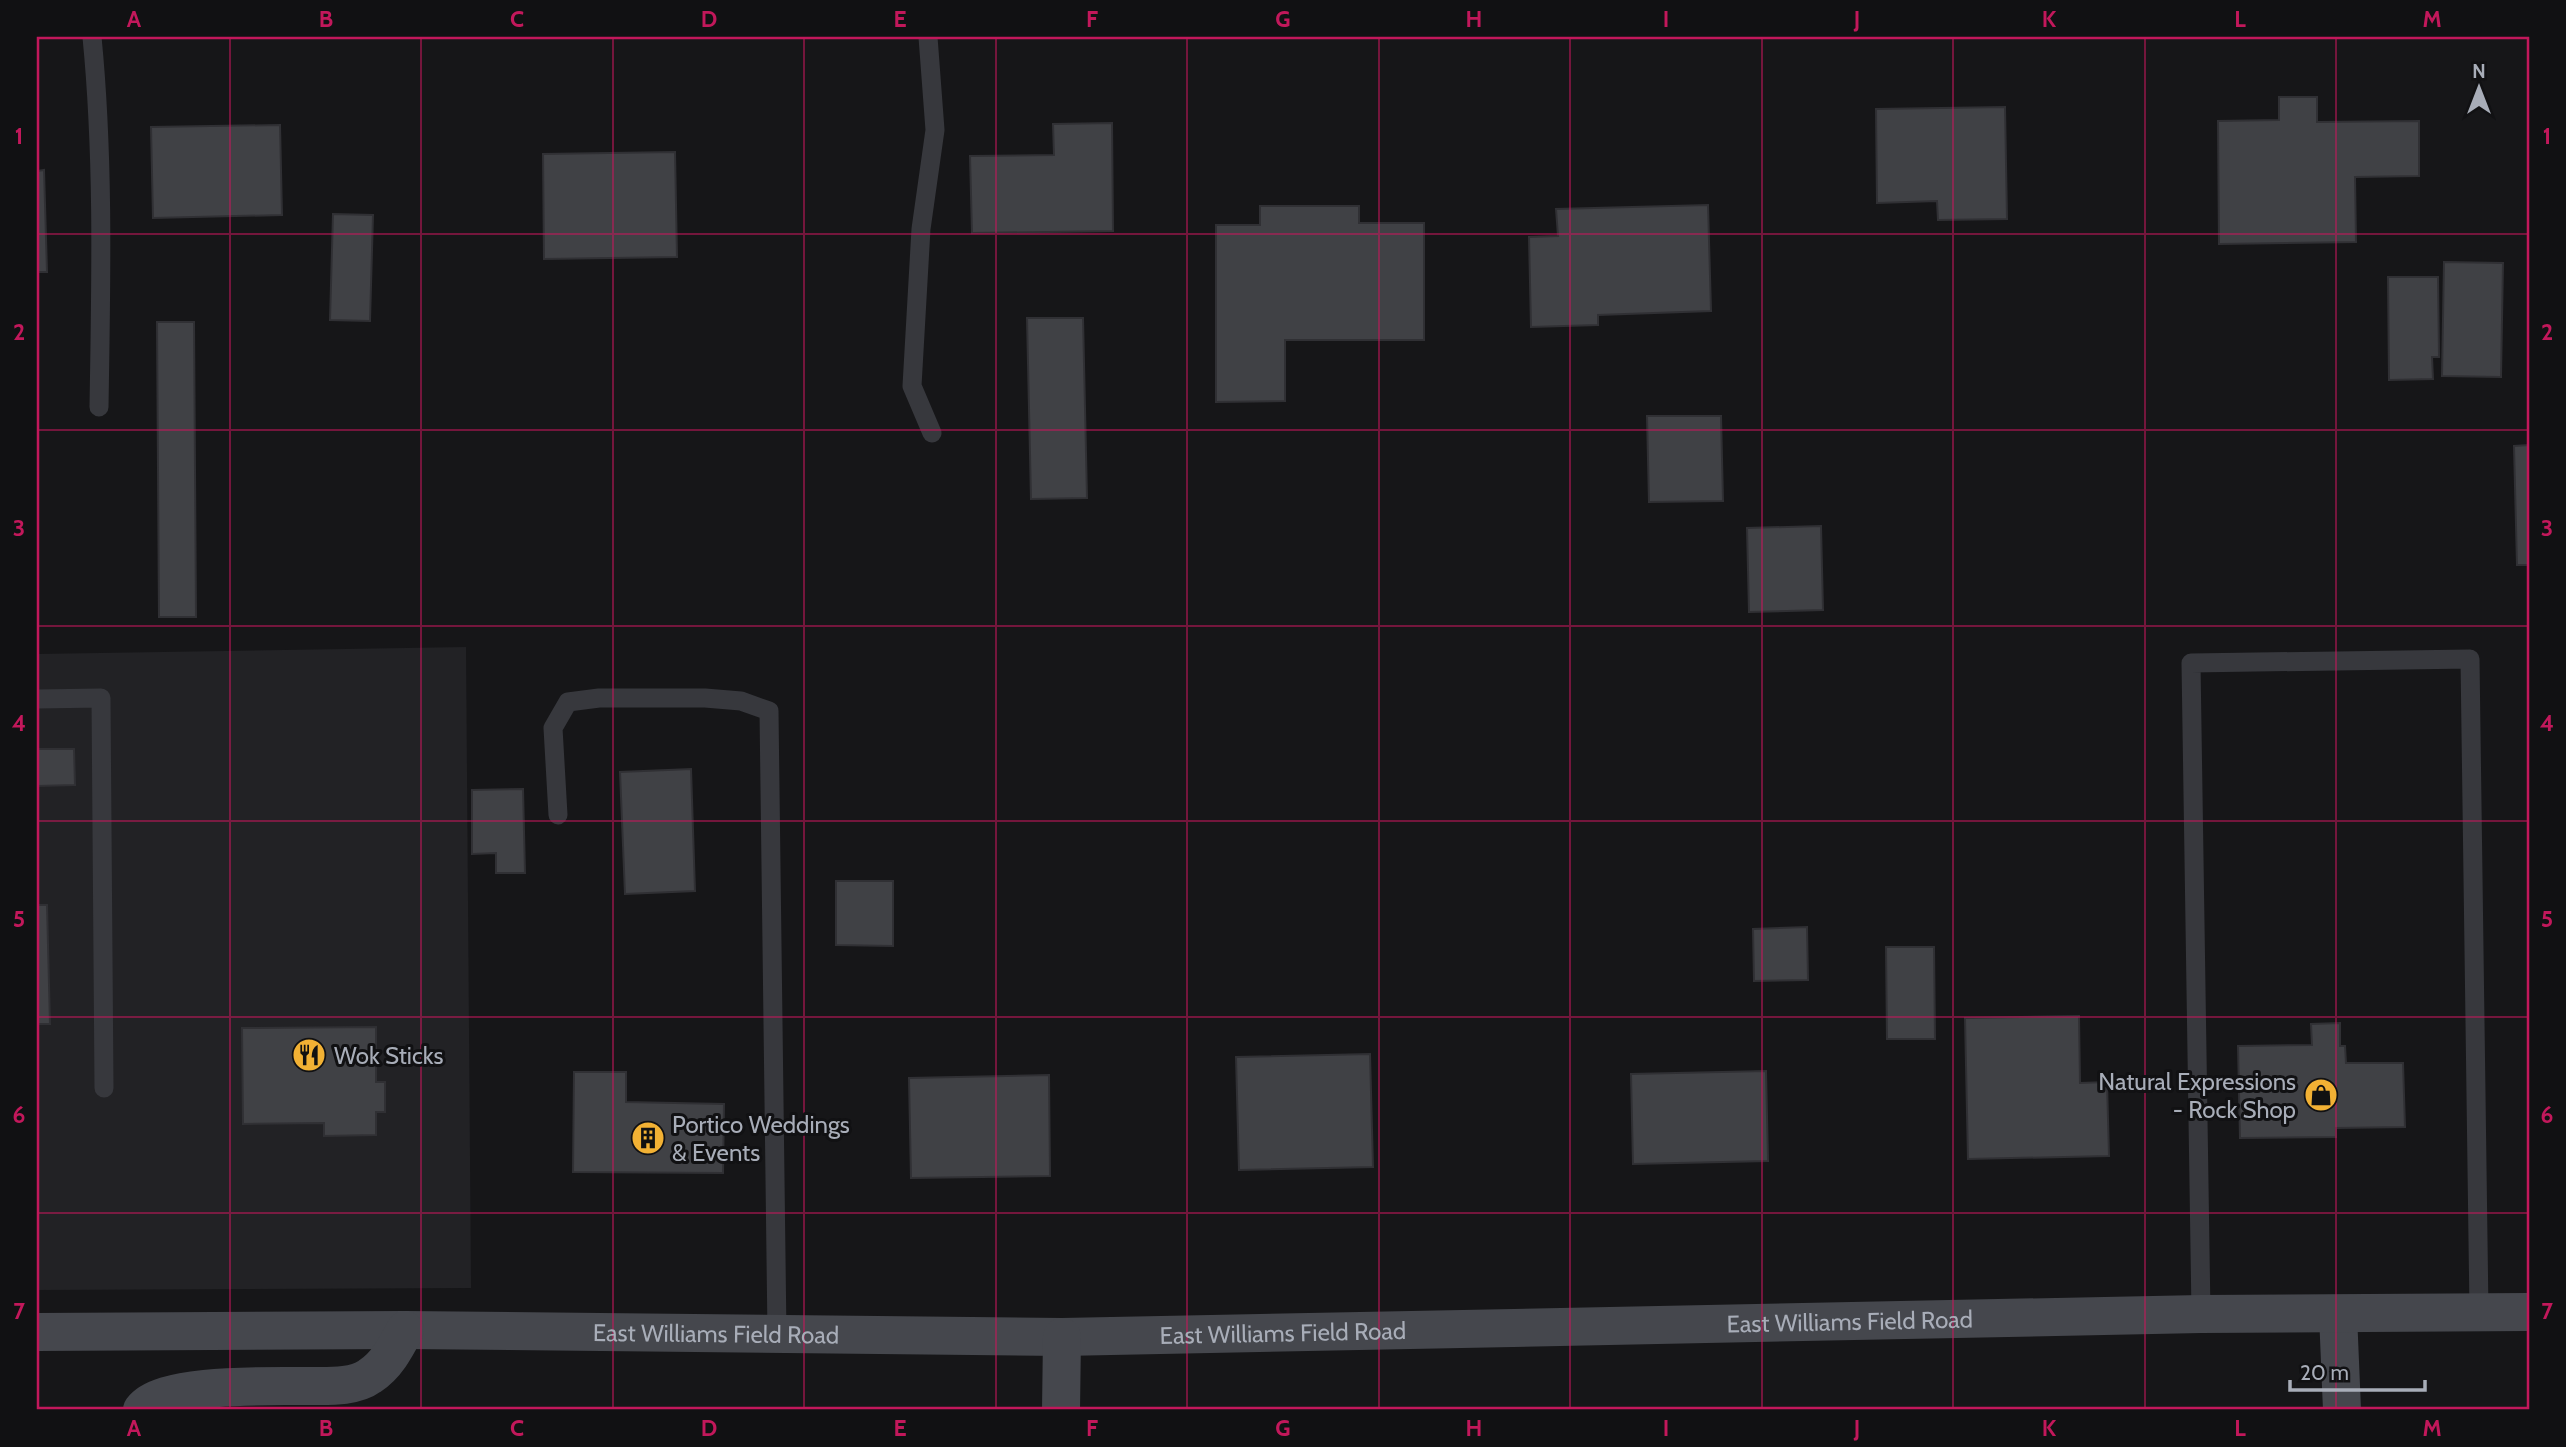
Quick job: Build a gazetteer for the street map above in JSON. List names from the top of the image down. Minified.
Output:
{"streets":{"main road":["East Williams Field Road"]},"places":{"restaurant":["Wok Sticks"],"shop":["Natural Expressions - Rock Shop"],"building":["Portico Weddings & Events"]},"scale_bar":"20 m","north":"top","grid":{"columns":["A","B","C","D","E","F","G","H","I","J","K","L","M"],"rows":["1","2","3","4","5","6","7"]}}
